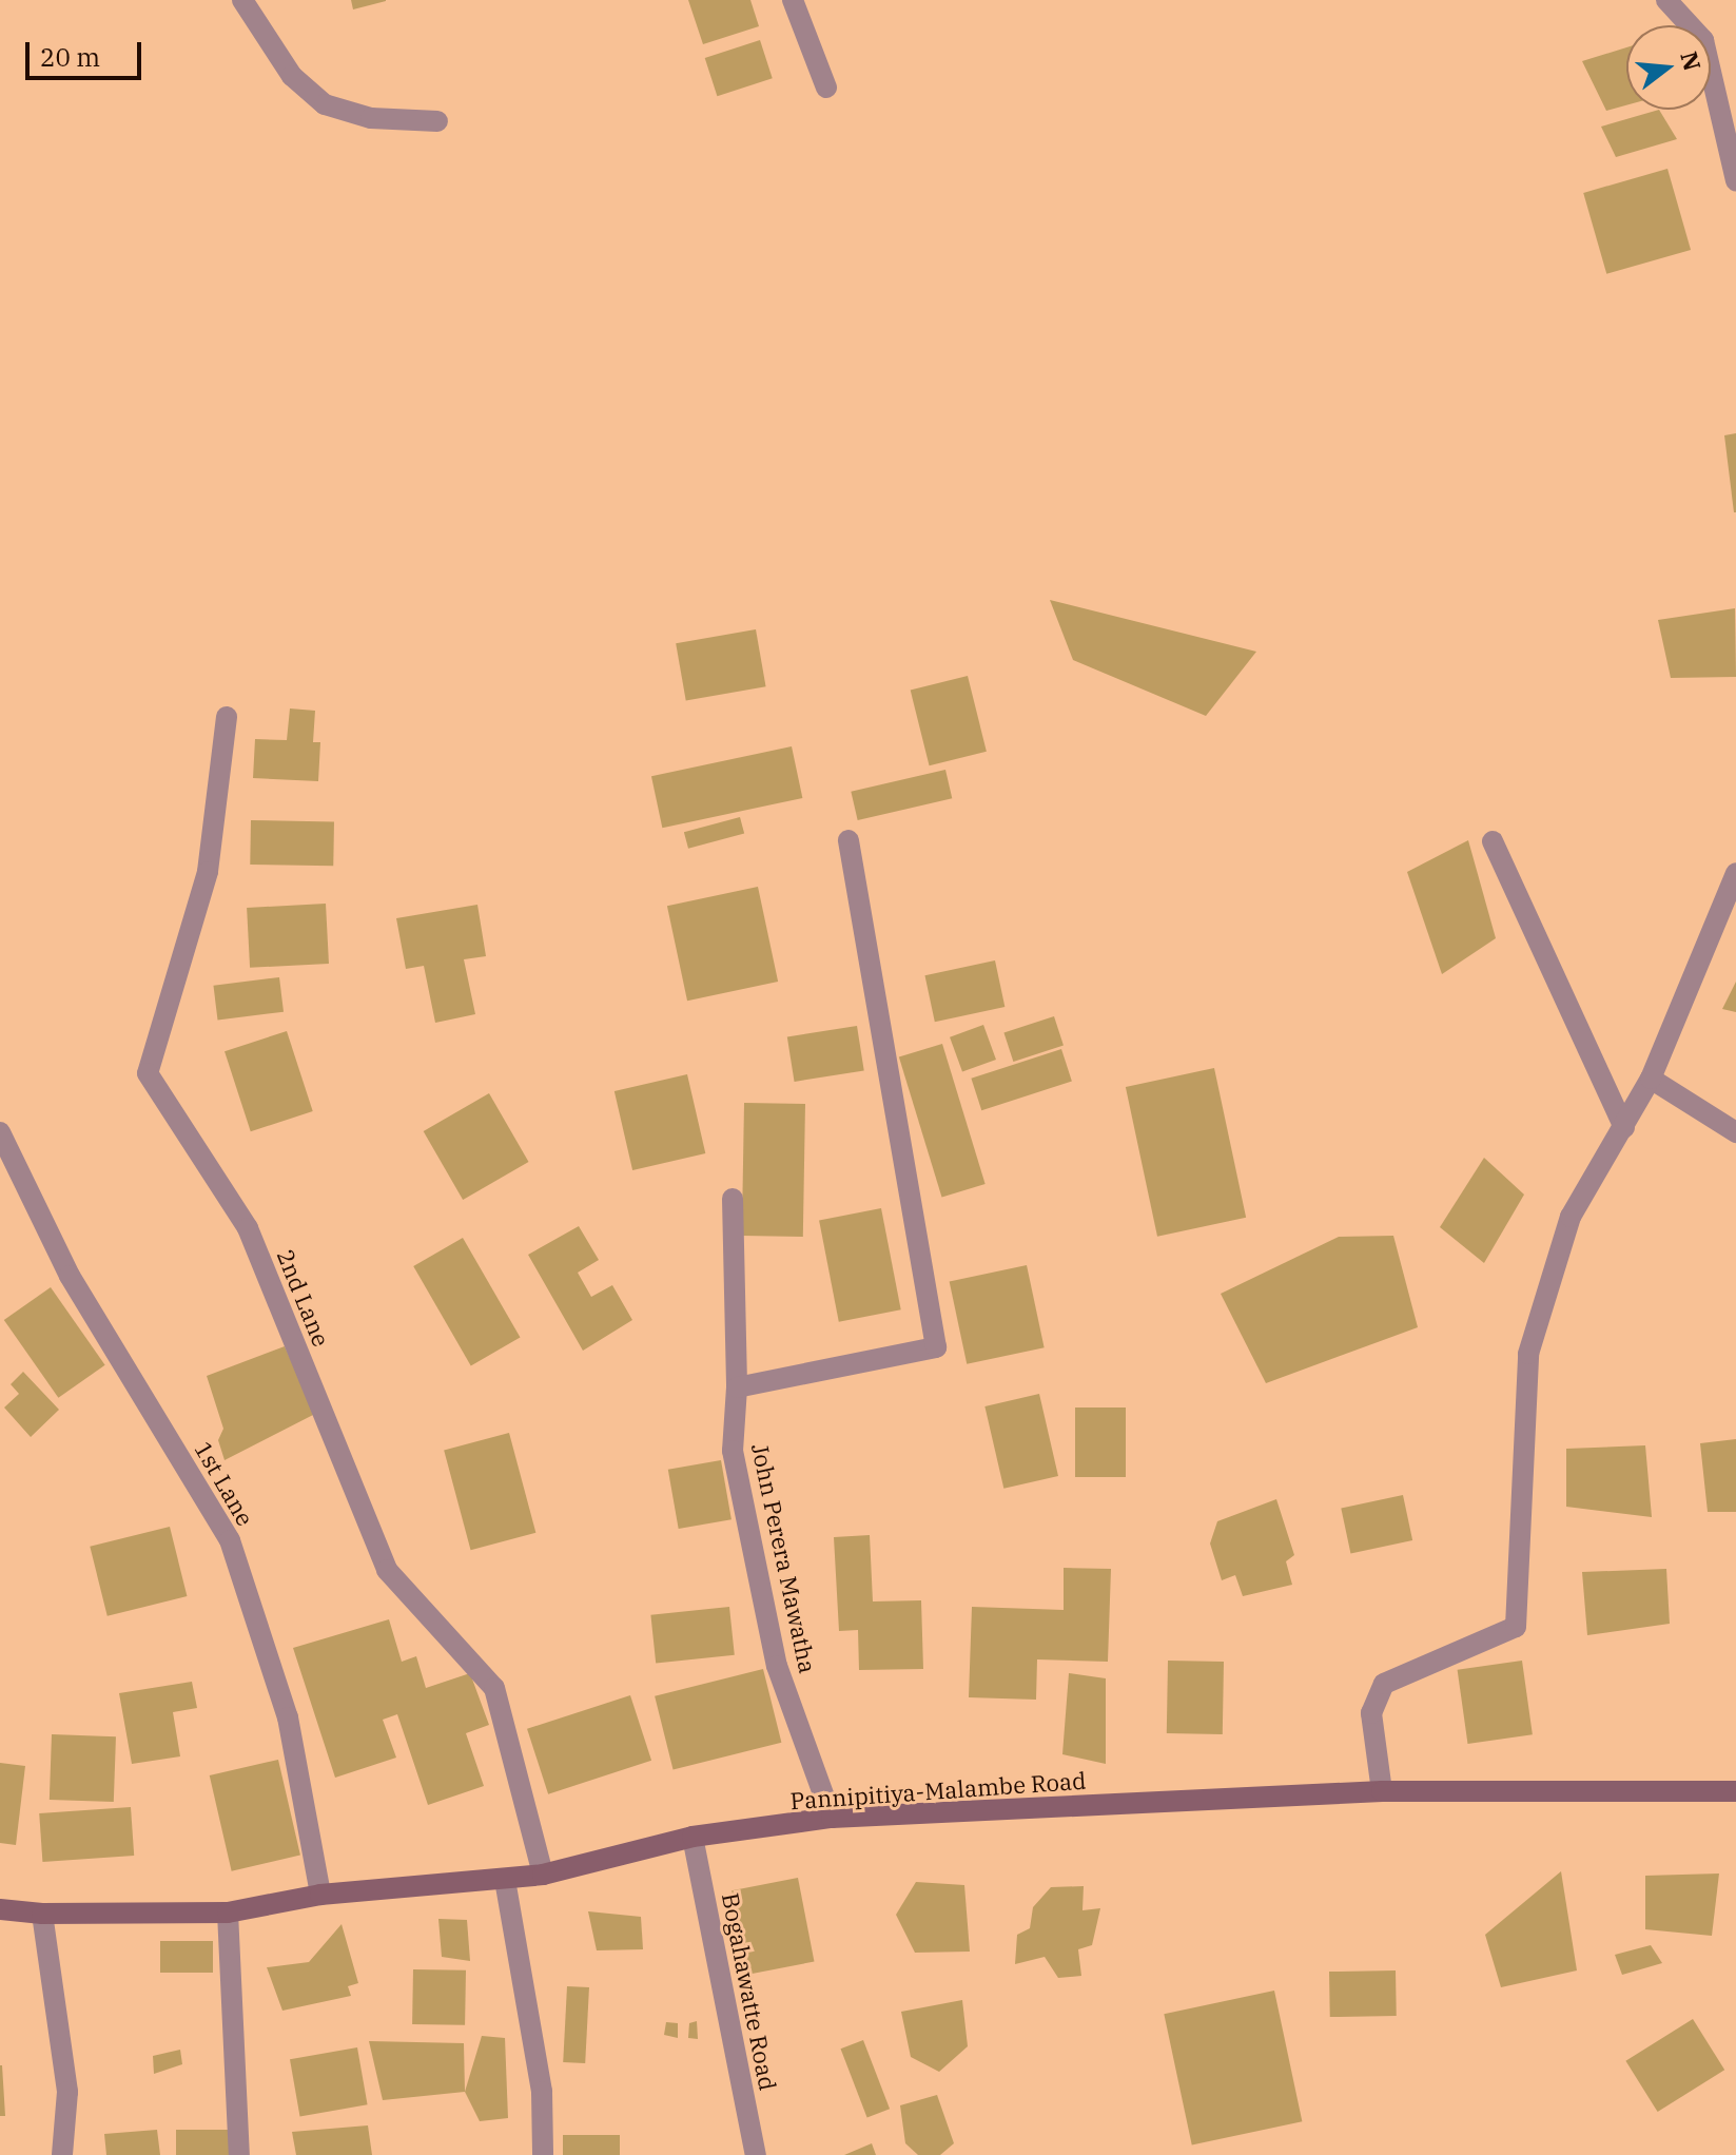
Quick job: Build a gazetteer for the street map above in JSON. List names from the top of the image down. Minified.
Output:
{"streets":{"street":["2nd Lane","1st Lane","John Perera Mawatha","Pannipitiya-Malambe Road","Bogahawatte Road"]},"crossings":[["2nd Lane","Pannipitiya-Malambe Road"],["1st Lane","Pannipitiya-Malambe Road"],["John Perera Mawatha","Pannipitiya-Malambe Road"],["Pannipitiya-Malambe Road","Bogahawatte Road"]],"scale_bar":"20 m","north":"right"}
